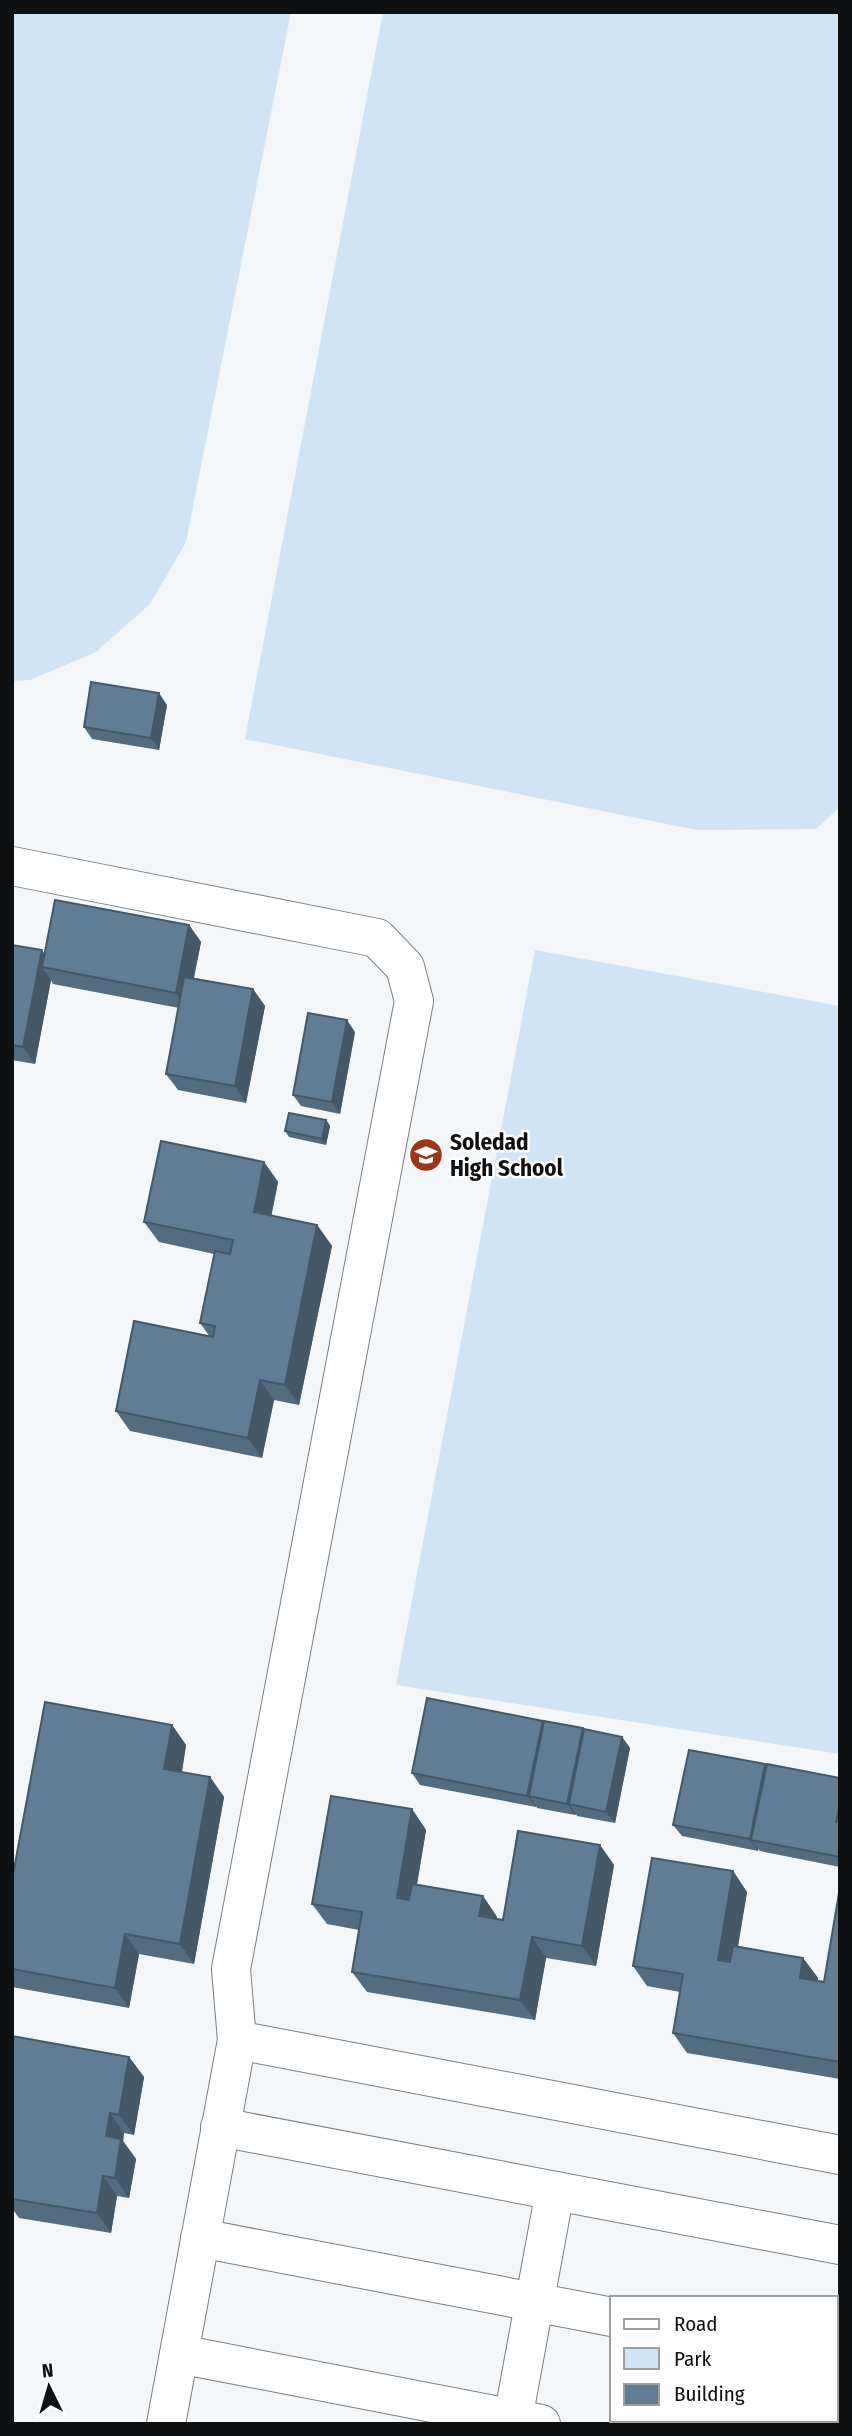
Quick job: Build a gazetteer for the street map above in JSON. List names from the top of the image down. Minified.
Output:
{"places":{"school or university":["Soledad High School"]},"legend":["Road","Park","Building"],"north":"top"}
